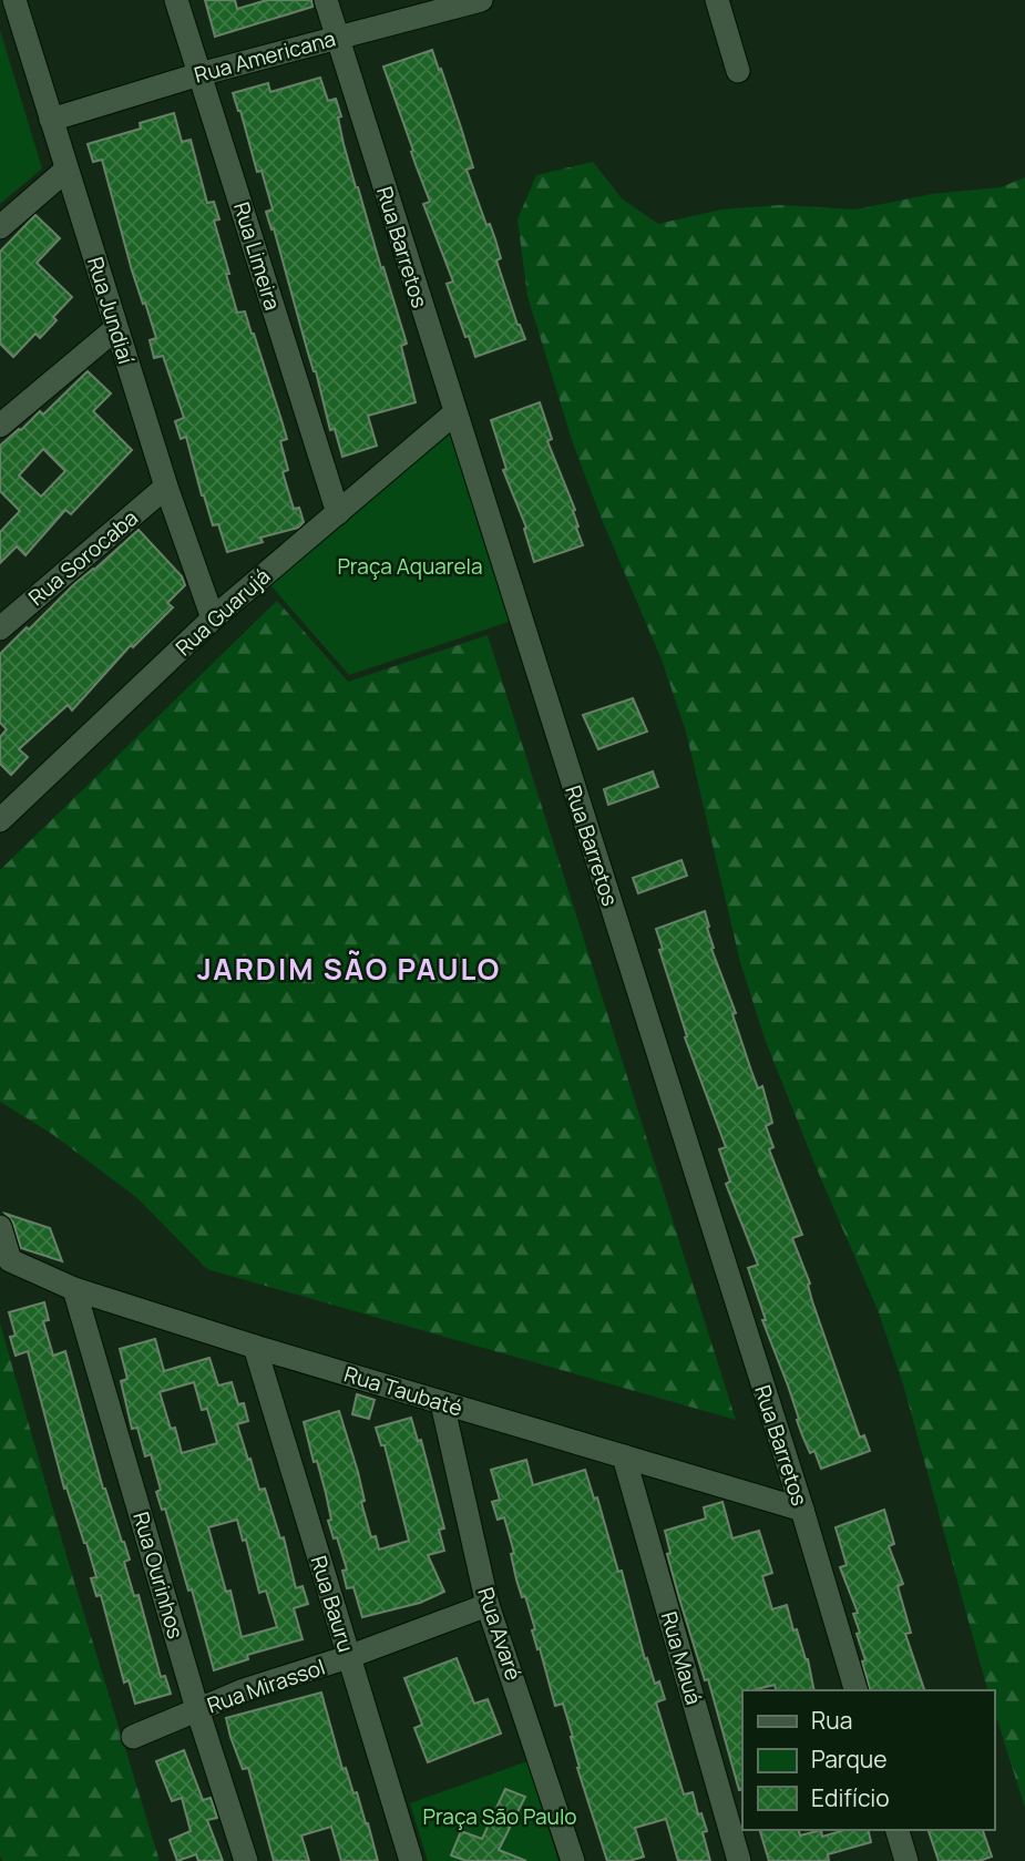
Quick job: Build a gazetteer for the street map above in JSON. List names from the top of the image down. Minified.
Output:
{"streets":{"street":["Rua Americana","Rua Barretos","Rua Limeira","Rua Jundiaí","Rua Sorocaba","Rua Guarujá","Rua Taubaté","Rua Ourinhos","Rua Bauru","Rua Avaré","Rua Mauá","Rua Mirassol"]},"crossings":[["Rua Americana","Rua Barretos"],["Rua Americana","Rua Limeira"],["Rua Americana","Rua Jundiaí"],["Rua Barretos","Rua Guarujá"],["Rua Barretos","Rua Taubaté"],["Rua Limeira","Rua Guarujá"],["Rua Jundiaí","Rua Sorocaba"],["Rua Jundiaí","Rua Guarujá"],["Rua Taubaté","Rua Ourinhos"],["Rua Taubaté","Rua Bauru"],["Rua Taubaté","Rua Avaré"],["Rua Taubaté","Rua Mauá"],["Rua Ourinhos","Rua Mirassol"],["Rua Bauru","Rua Mirassol"],["Rua Avaré","Rua Mirassol"]],"districts":["JARDIM SÃO PAULO"],"parks":["Praça Aquarela","Praça São Paulo"],"legend":["Rua","Parque","Edifício"]}
